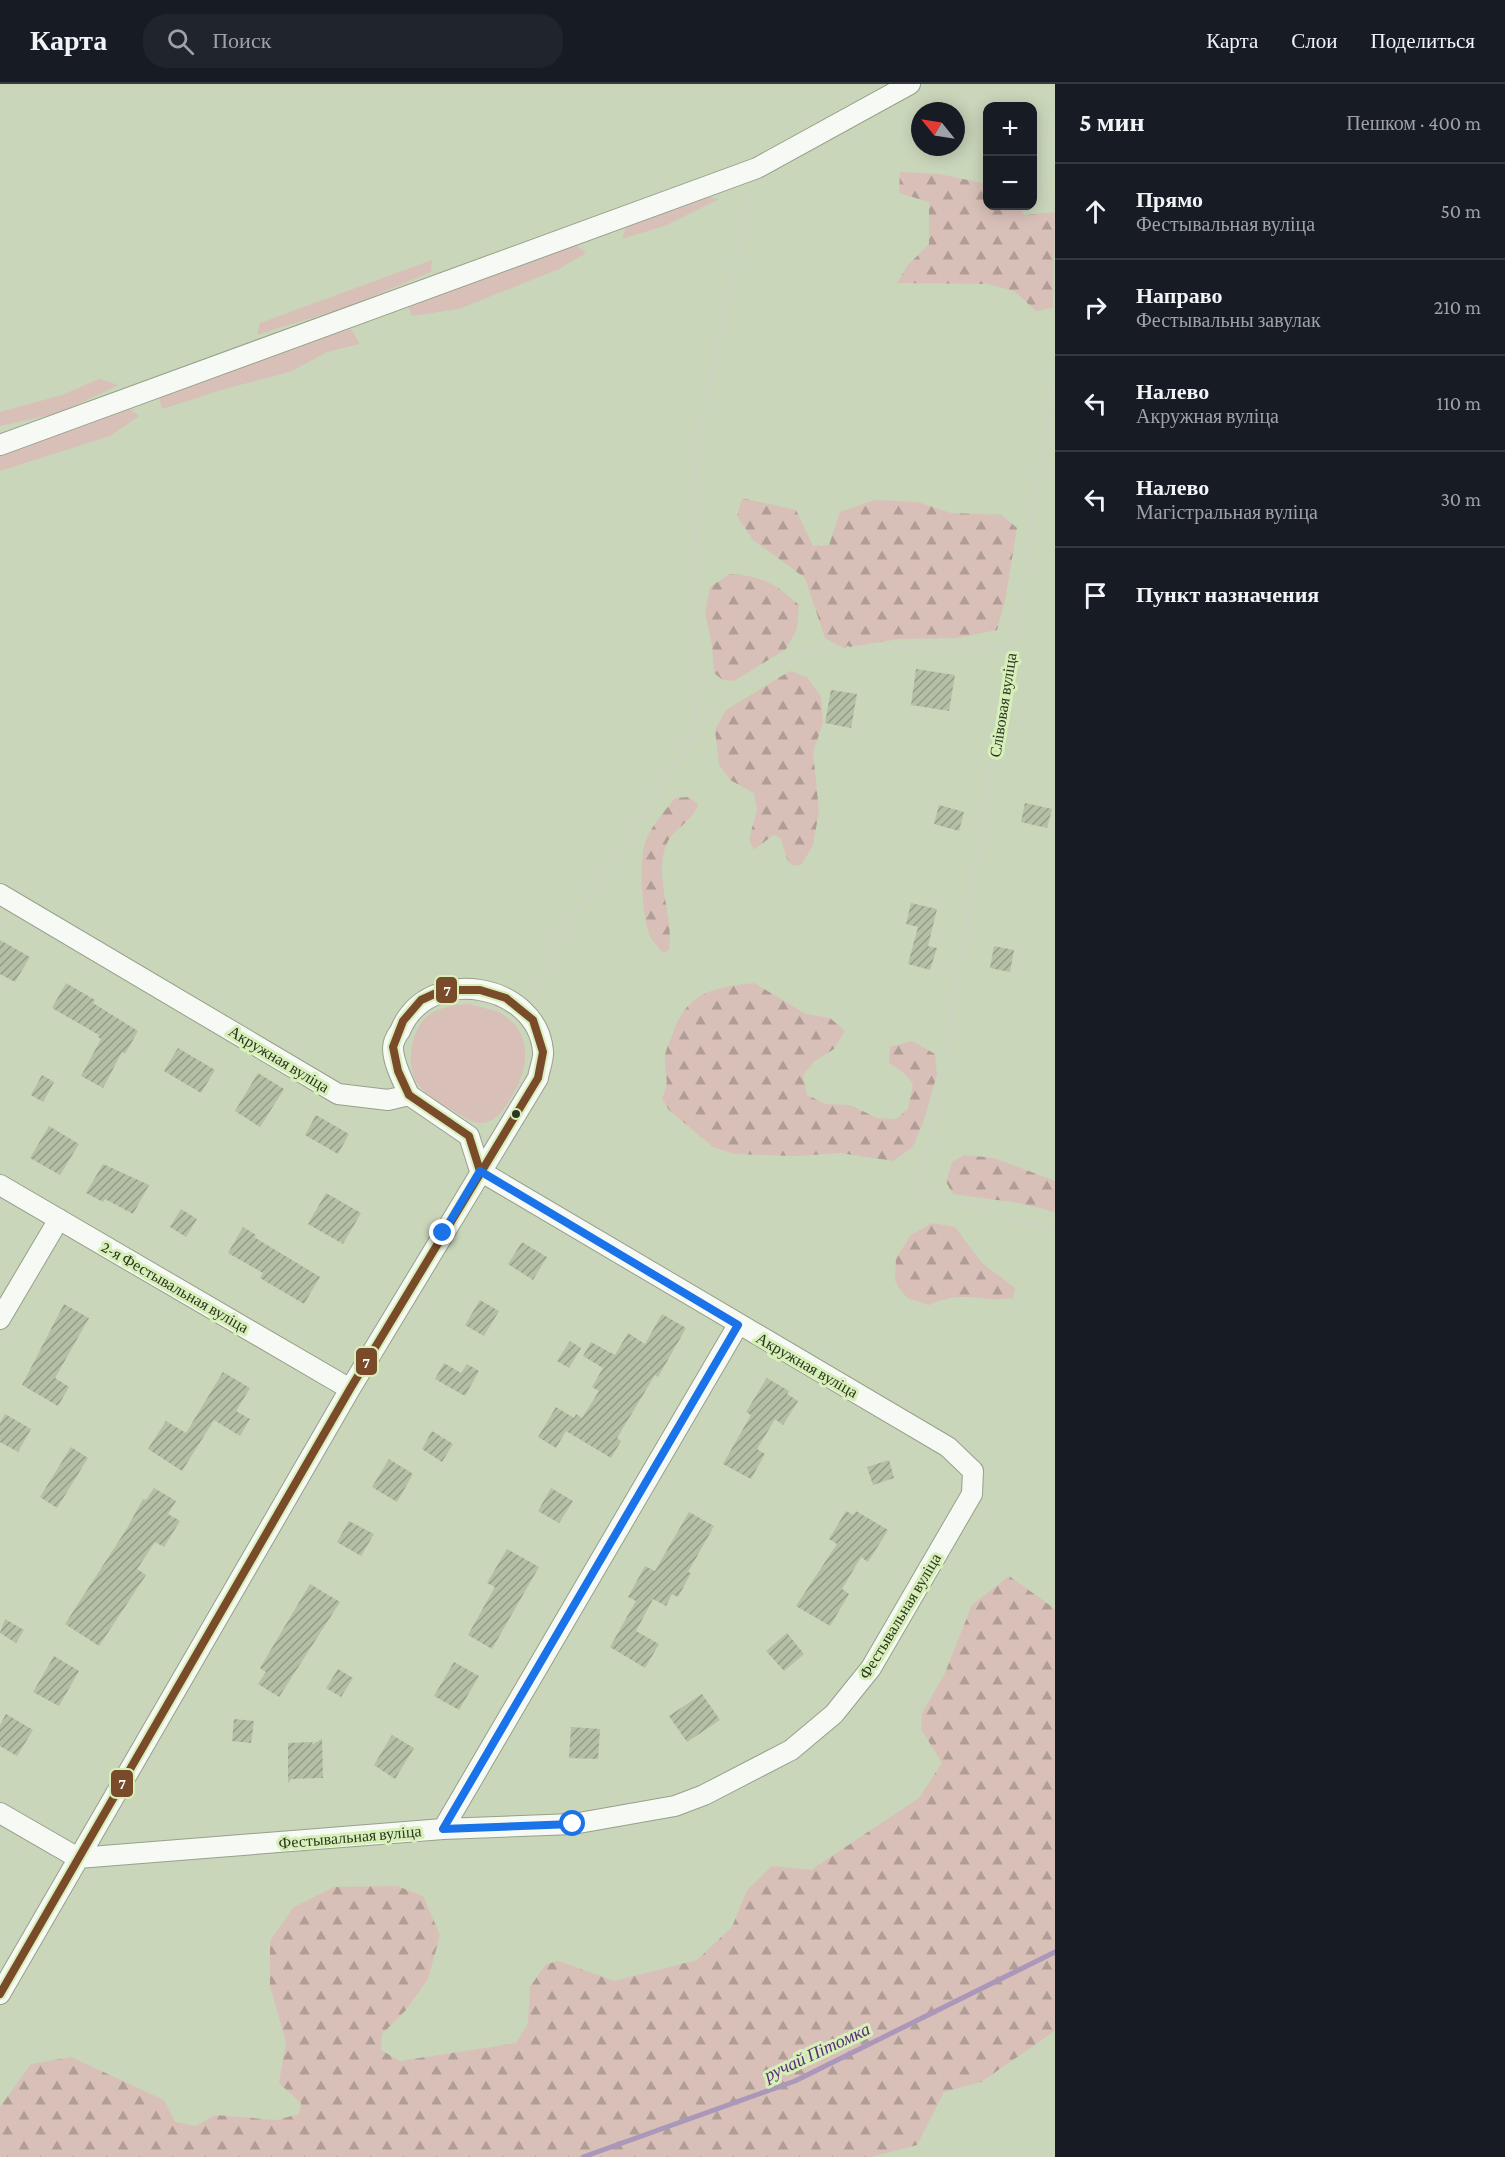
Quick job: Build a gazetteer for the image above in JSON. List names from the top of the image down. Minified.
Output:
{"streets":{"street":["Акружная вуліца","2-я Фестывальная вуліца","Фестывальная вуліца"],"path":["Слівовая вуліца"]},"crossings":[["Акружная вуліца","Фестывальная вуліца"]],"water":["ручай Пітомка"],"lines":["transit line 7"],"north":"top left","page":{"header":"Карта","search":"Поиск","nav":["Карта","Слои","Поделиться"],"heading":["5 мин","Пешком · 400 m"],"map_buttons":["+","−"],"list":[["Прямо","Фестывальная вуліца","50 m"],["Направо","Фестывальны завулак","210 m"],["Налево","Акружная вуліца","110 m"],["Налево","Магістральная вуліца","30 m"],"Пункт назначения"]}}
